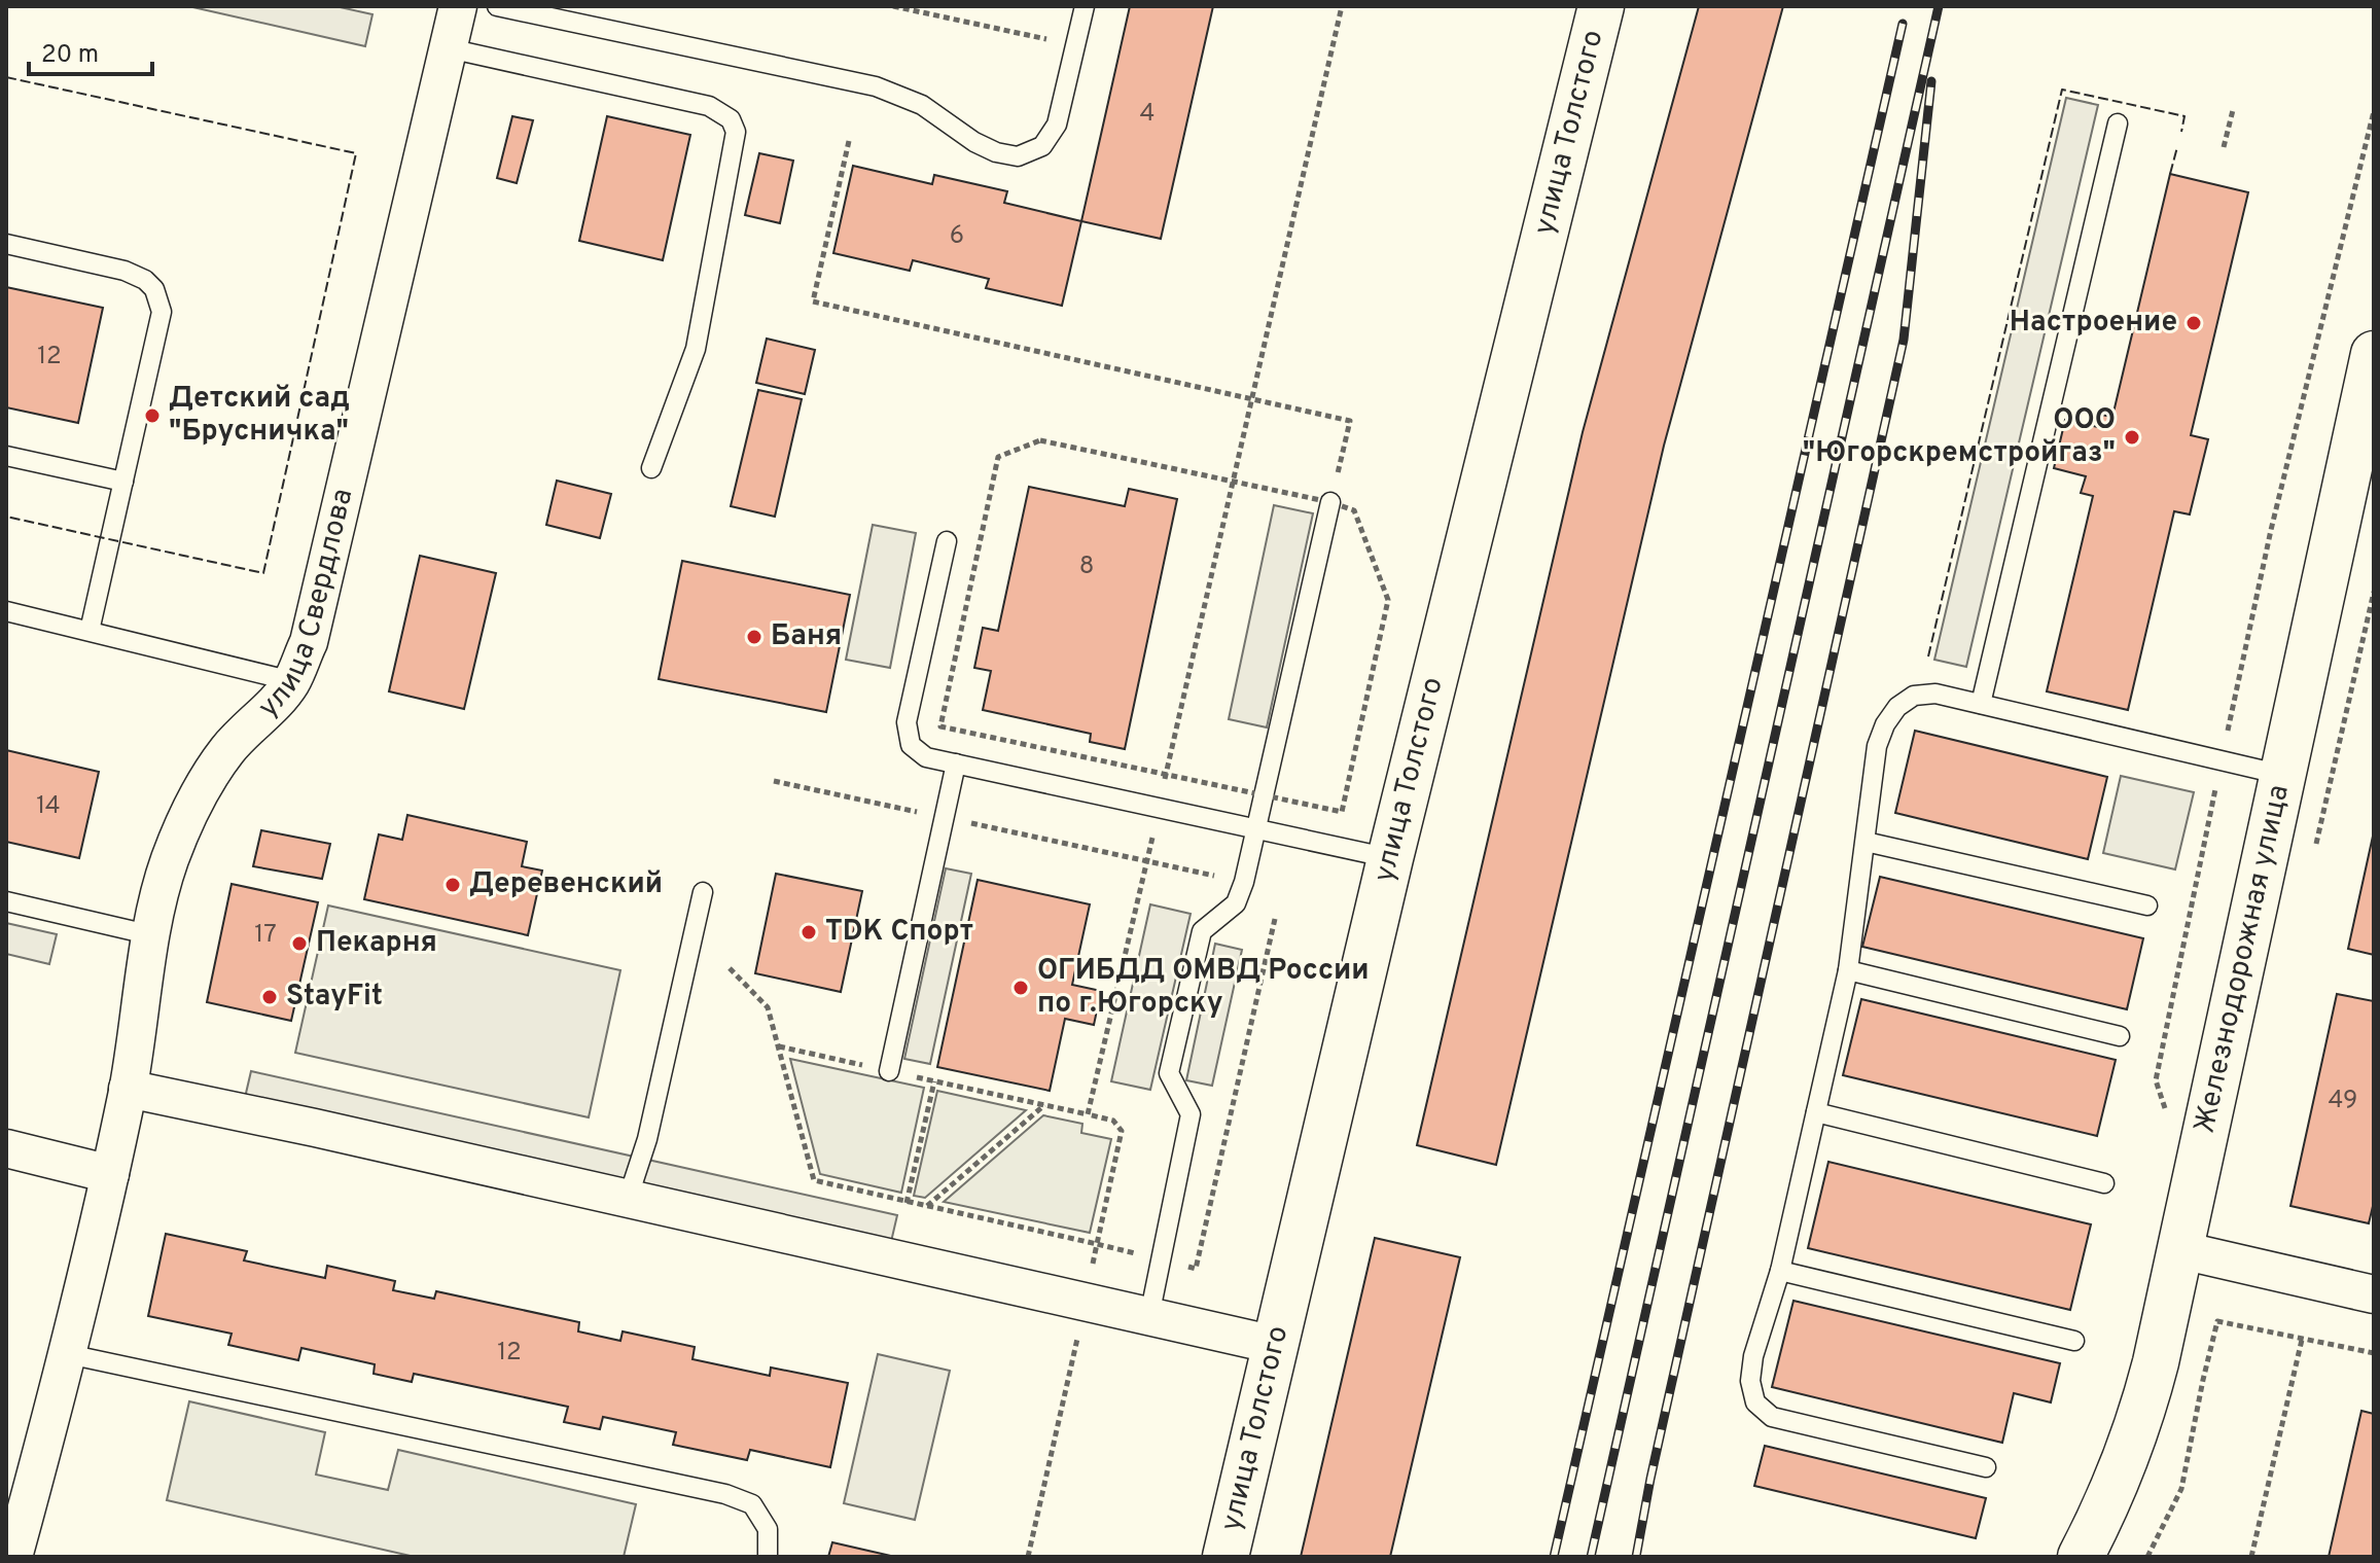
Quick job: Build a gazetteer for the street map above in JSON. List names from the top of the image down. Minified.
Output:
{"streets":{"street":["улица Толстого","улица Свердлова","Железнодорожная улица"]},"places":["Настроение","Детский сад \"Брусничка\"","ООО \"Югорскремстройгаз\"","Баня","Деревенский","TDK Спорт","Пекарня","ОГИБДД ОМВД России по г.Югорску","StayFit"],"house_numbers":["4","6","12","8","14","17","49","12"],"scale_bar":"20 m"}
